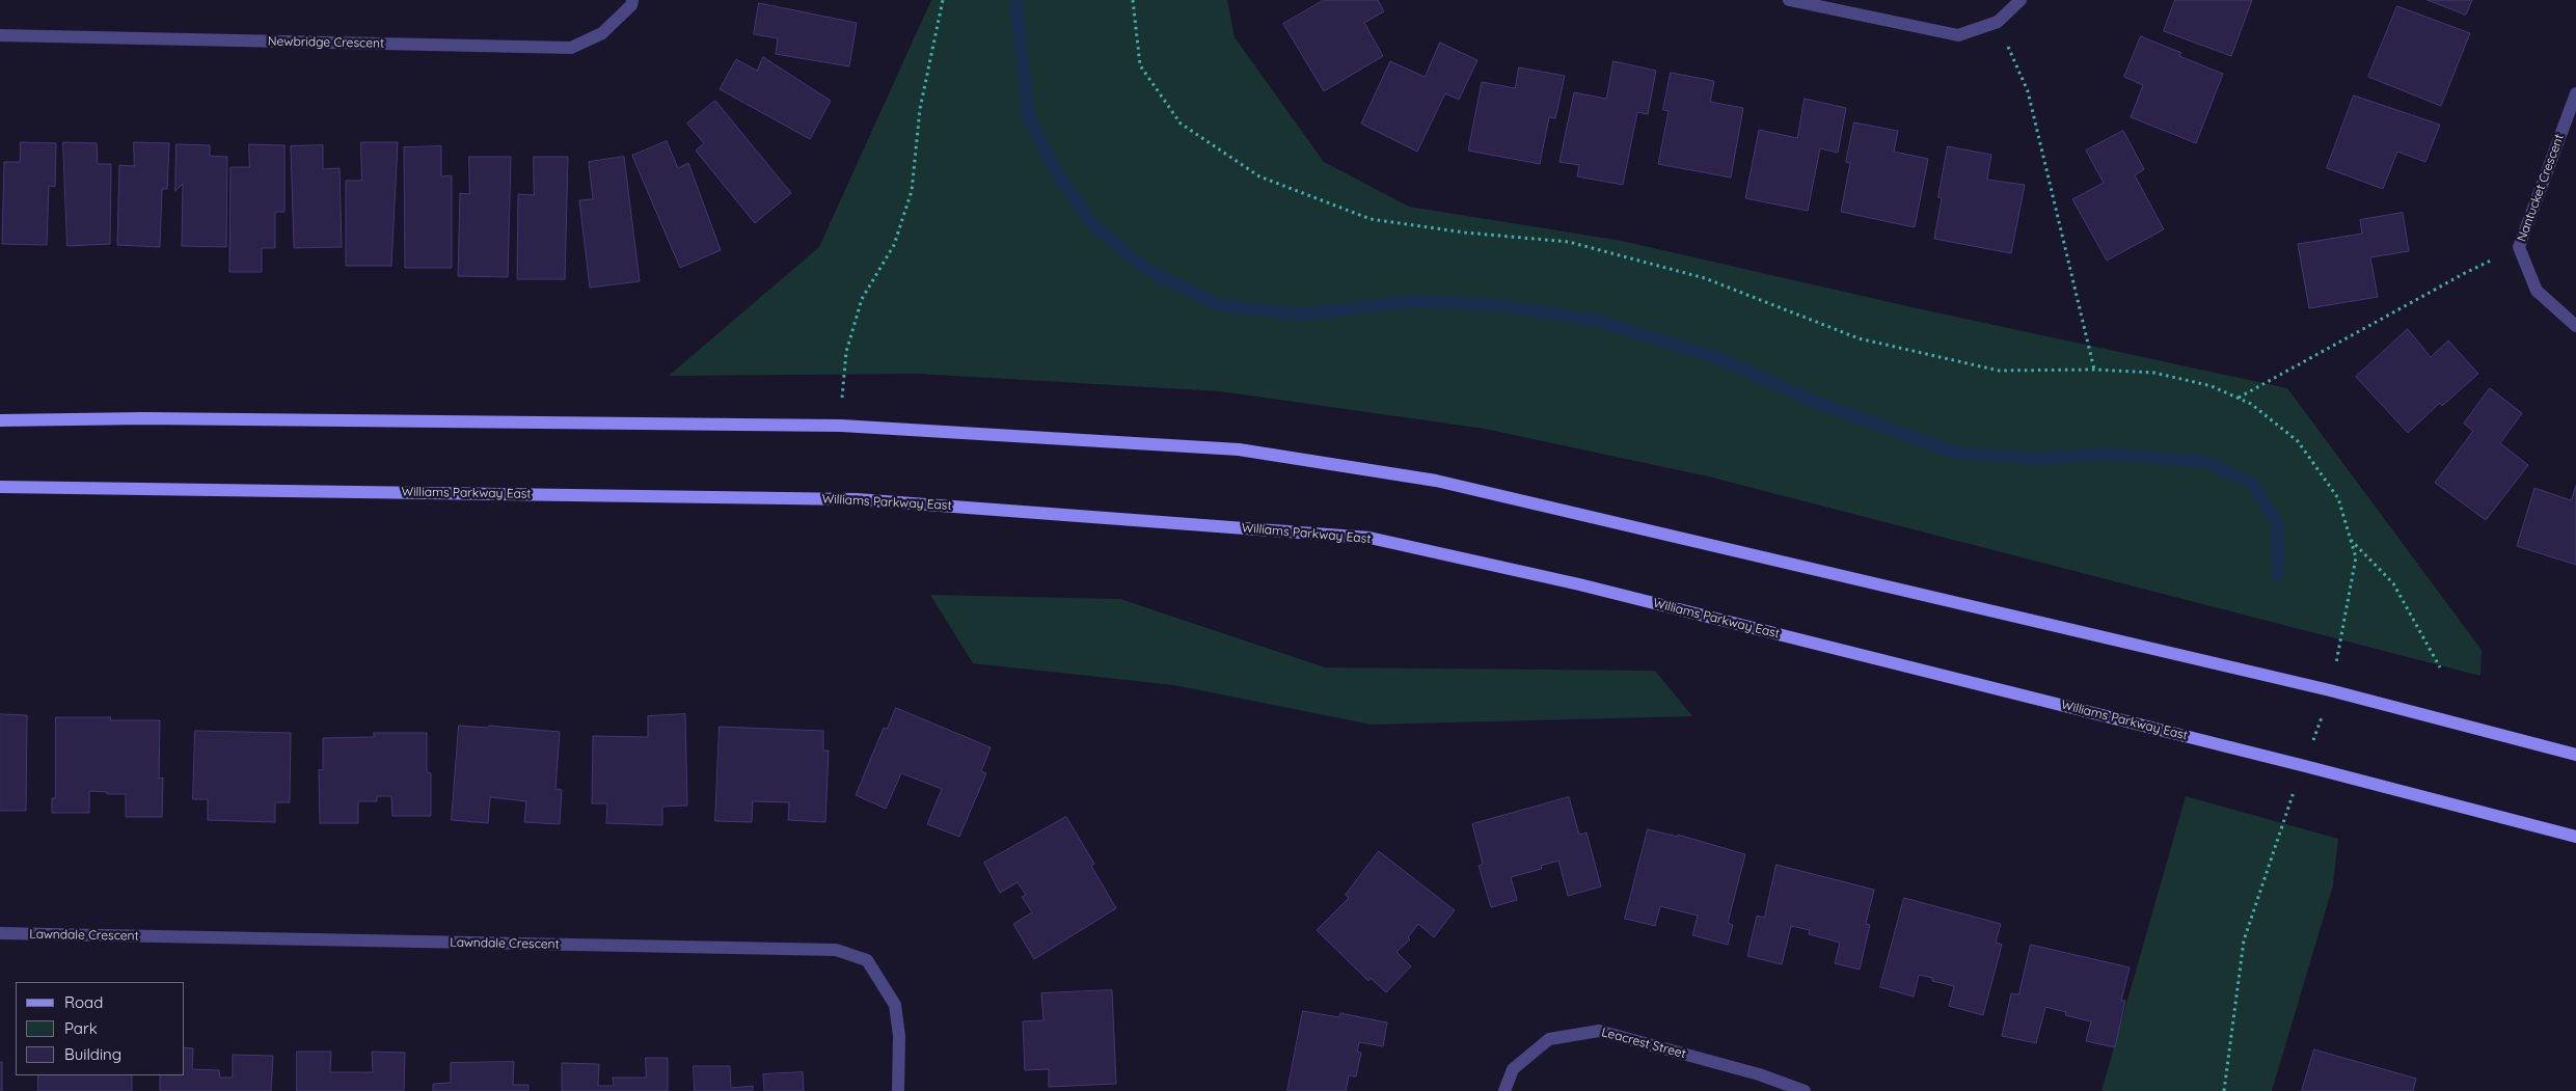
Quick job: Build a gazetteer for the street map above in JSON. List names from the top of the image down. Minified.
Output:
{"streets":{"main road":["Williams Parkway East"],"street":["Newbridge Crescent","Nantucket Crescent","Lawndale Crescent","Leacrest Street"]},"legend":["Road","Park","Building"]}
